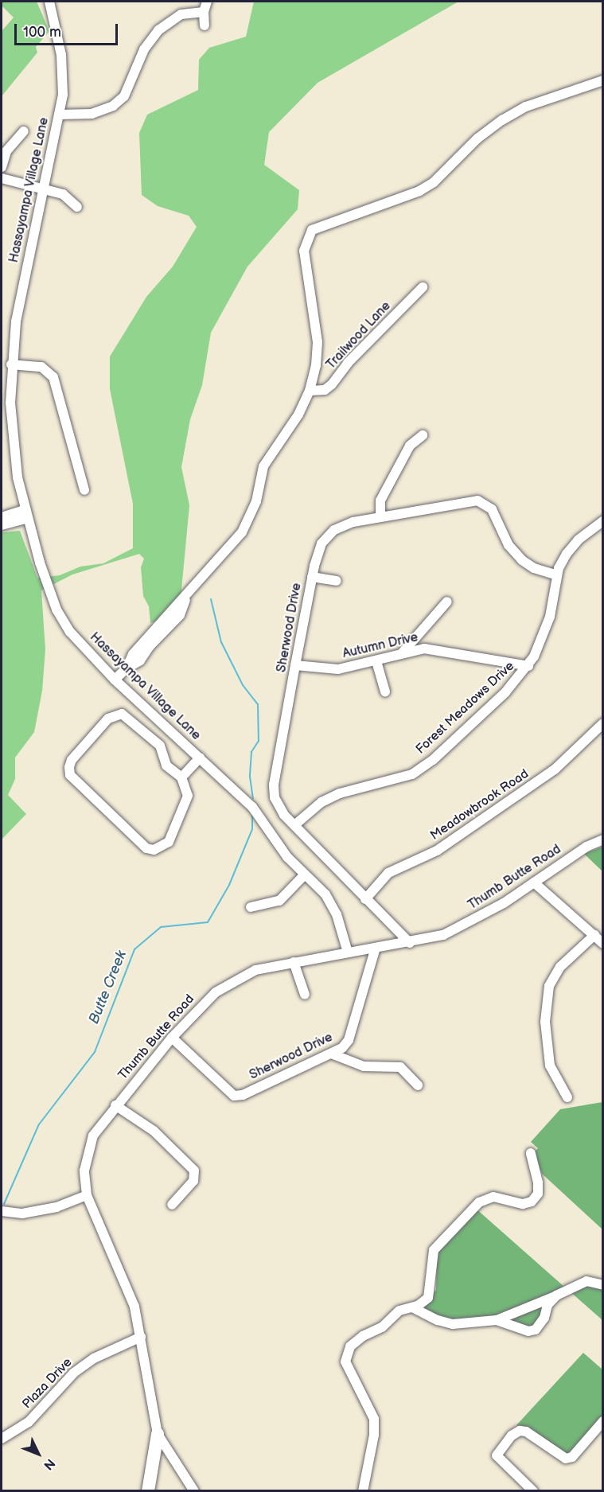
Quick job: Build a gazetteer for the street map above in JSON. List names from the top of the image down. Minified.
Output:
{"streets":{"street":["Hassayampa Village Lane","Trailwood Lane","Sherwood Drive","Autumn Drive","Forest Meadows Drive","Meadowbrook Road","Thumb Butte Road","Plaza Drive"]},"crossings":[["Hassayampa Village Lane","Thumb Butte Road"],["Sherwood Drive","Autumn Drive"],["Sherwood Drive","Forest Meadows Drive"],["Sherwood Drive","Meadowbrook Road"],["Sherwood Drive","Thumb Butte Road"],["Autumn Drive","Forest Meadows Drive"],["Thumb Butte Road","Plaza Drive"]],"water":["Butte Creek"],"scale_bar":"100 m","north":"bottom right"}
